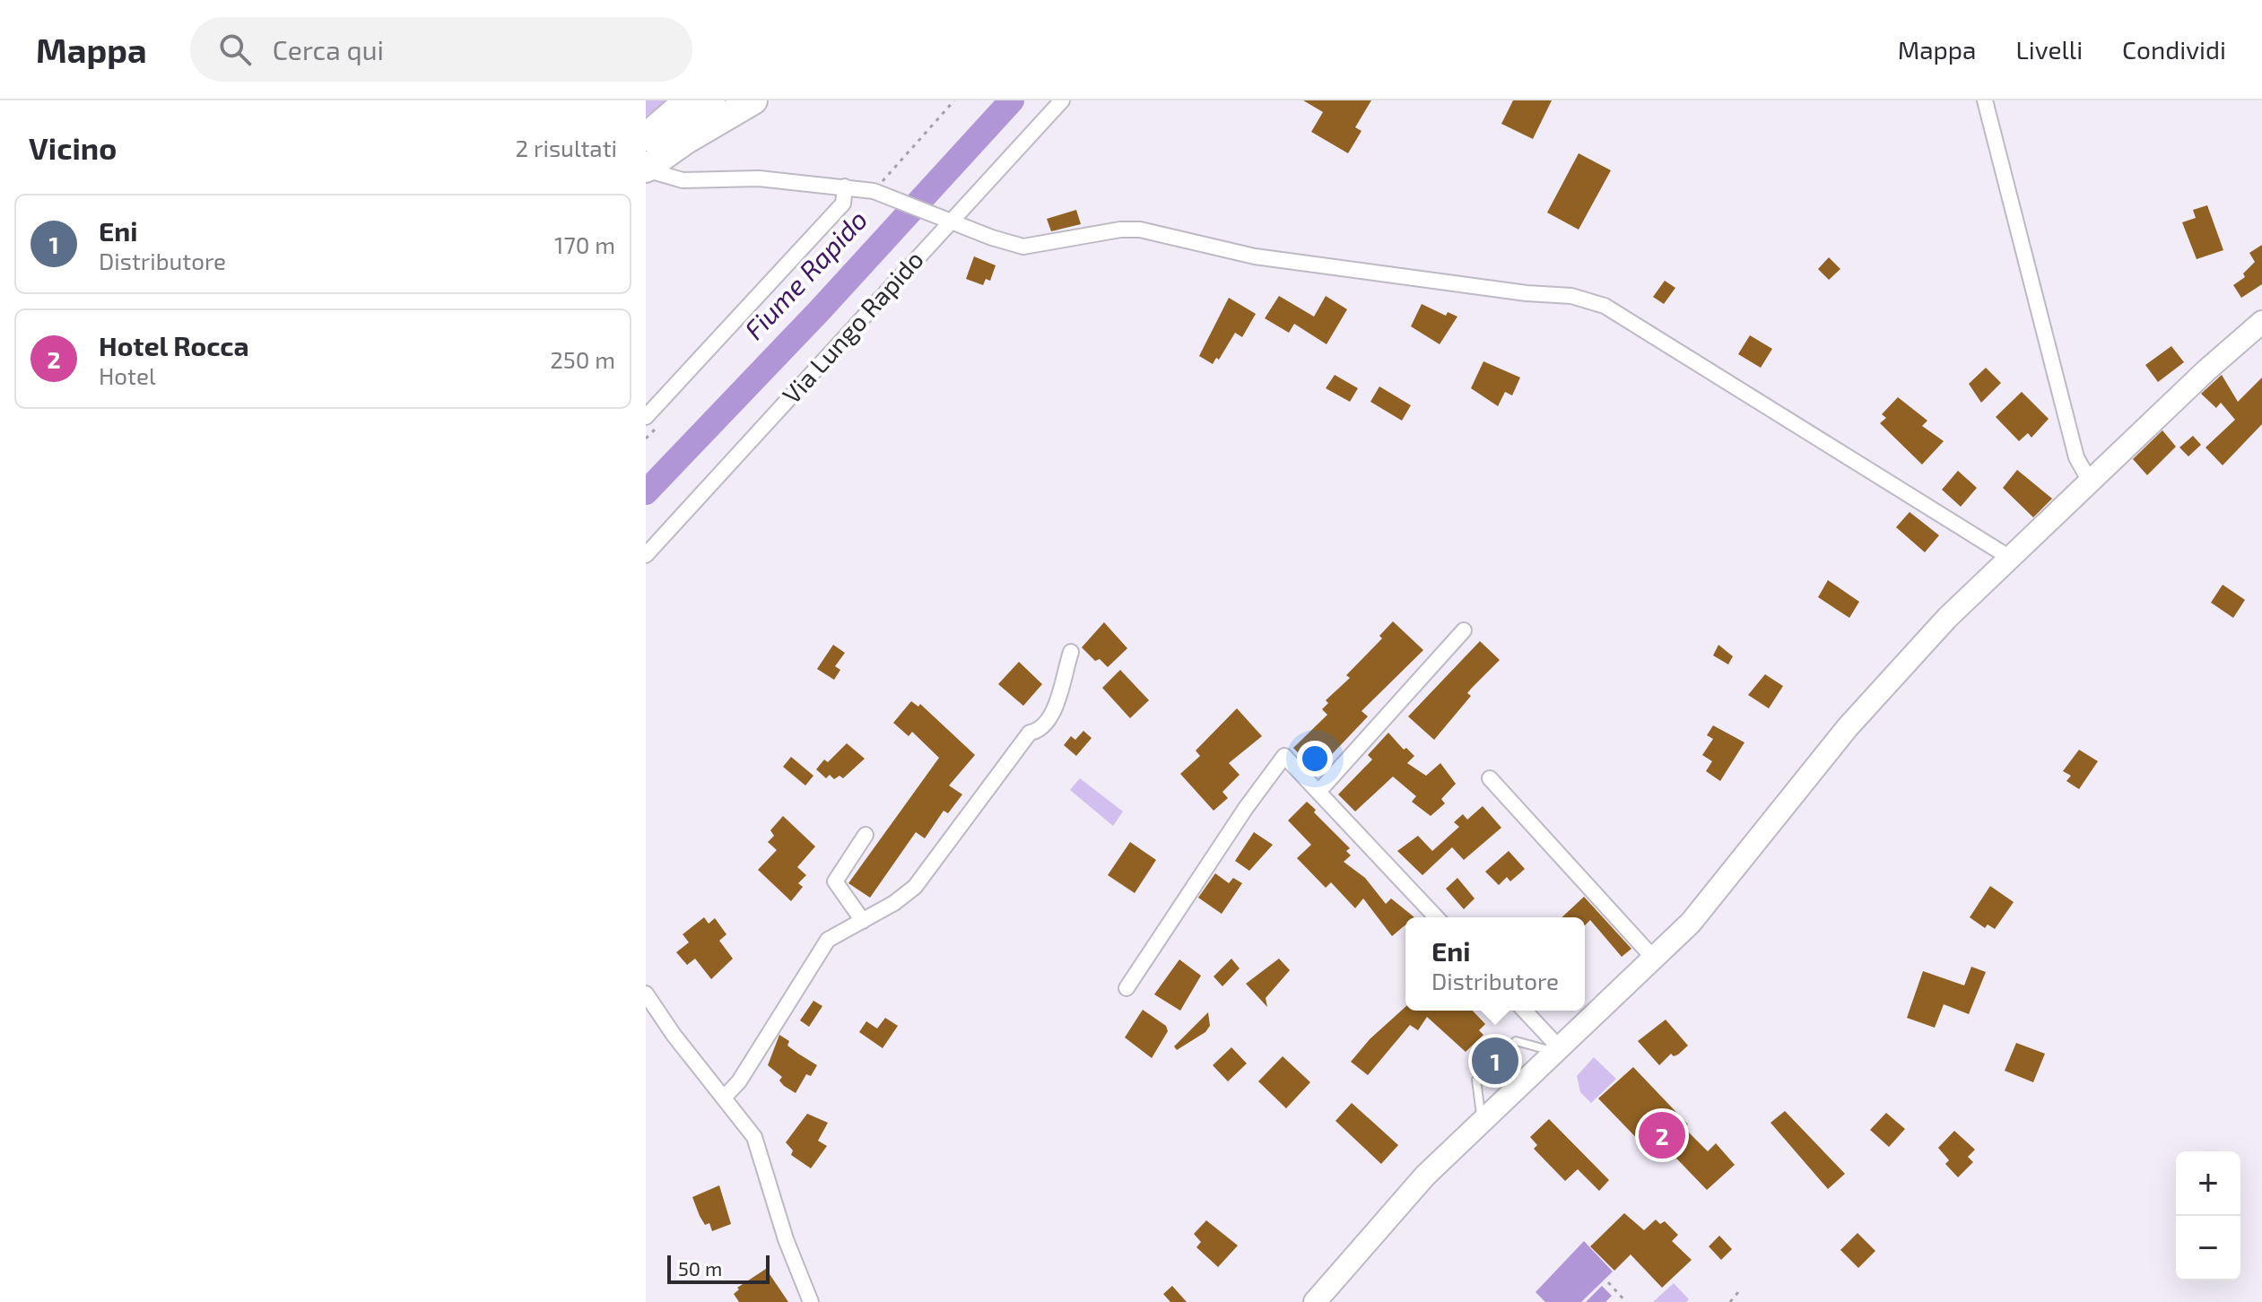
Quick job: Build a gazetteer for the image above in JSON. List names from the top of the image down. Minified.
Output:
{"streets":{"street":["Via Lungo Rapido"]},"water":["Fiume Rapido"],"scale_bar":"50 m","page":{"header":"Mappa","search":"Cerca qui","nav":["Mappa","Livelli","Condividi"],"heading":["Vicino","2 risultati"],"list":[{"mark":"1","name":"Eni","note":"Distributore","value":"170 m"},{"mark":"2","name":"Hotel Rocca","note":"Hotel","value":"250 m"}],"popup":["Eni","Distributore"],"pins":["1","2"],"map_buttons":["+","−"],"scale":"50 m"}}
